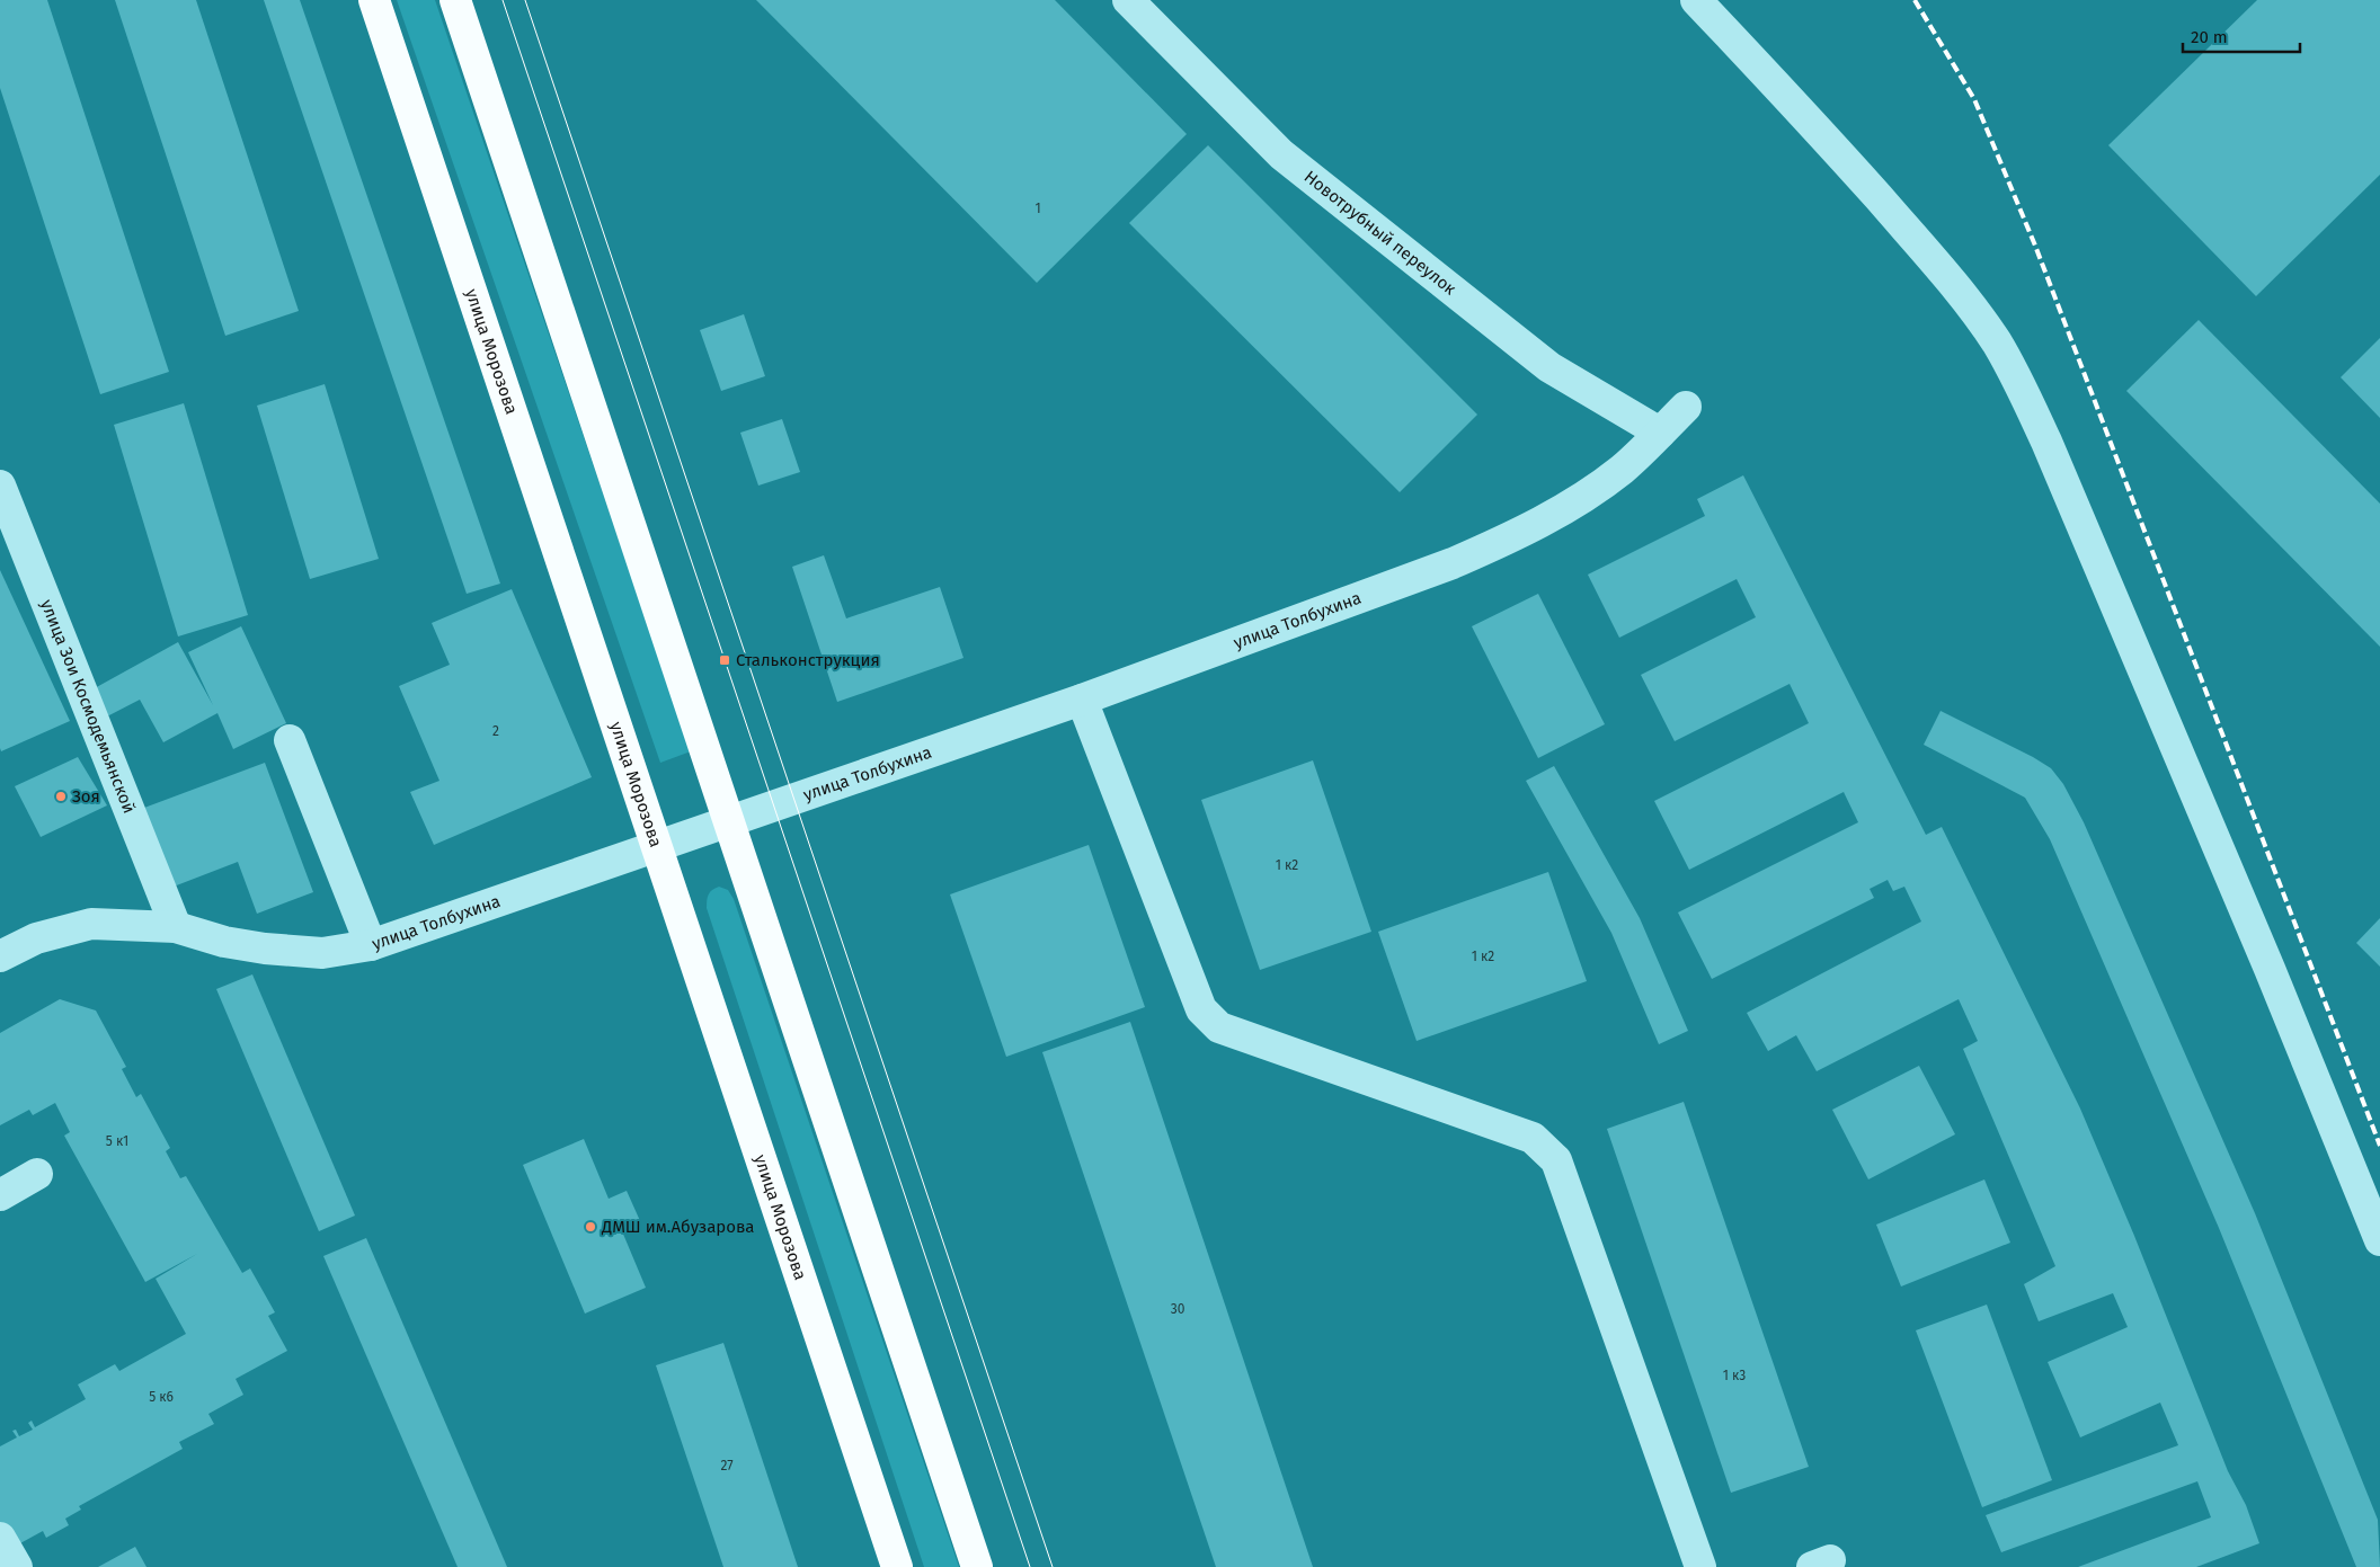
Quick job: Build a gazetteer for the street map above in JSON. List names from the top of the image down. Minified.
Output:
{"streets":{"main road":["улица Морозова"],"street":["Новотрубный переулок","улица Толбухина","улица Зои Космодемьянской"]},"crossings":[["Новотрубный переулок","улица Толбухина"],["улица Морозова","улица Толбухина"],["улица Толбухина","улица Зои Космодемьянской"]],"places":{"transit":["Стальконструкция"],"other":["Зоя","ДМШ им.Абузарова"]},"house_numbers":["1","2","1 к2","1 к2","5 к1","30","1 к3","5 к6","27"],"scale_bar":"20 m"}
